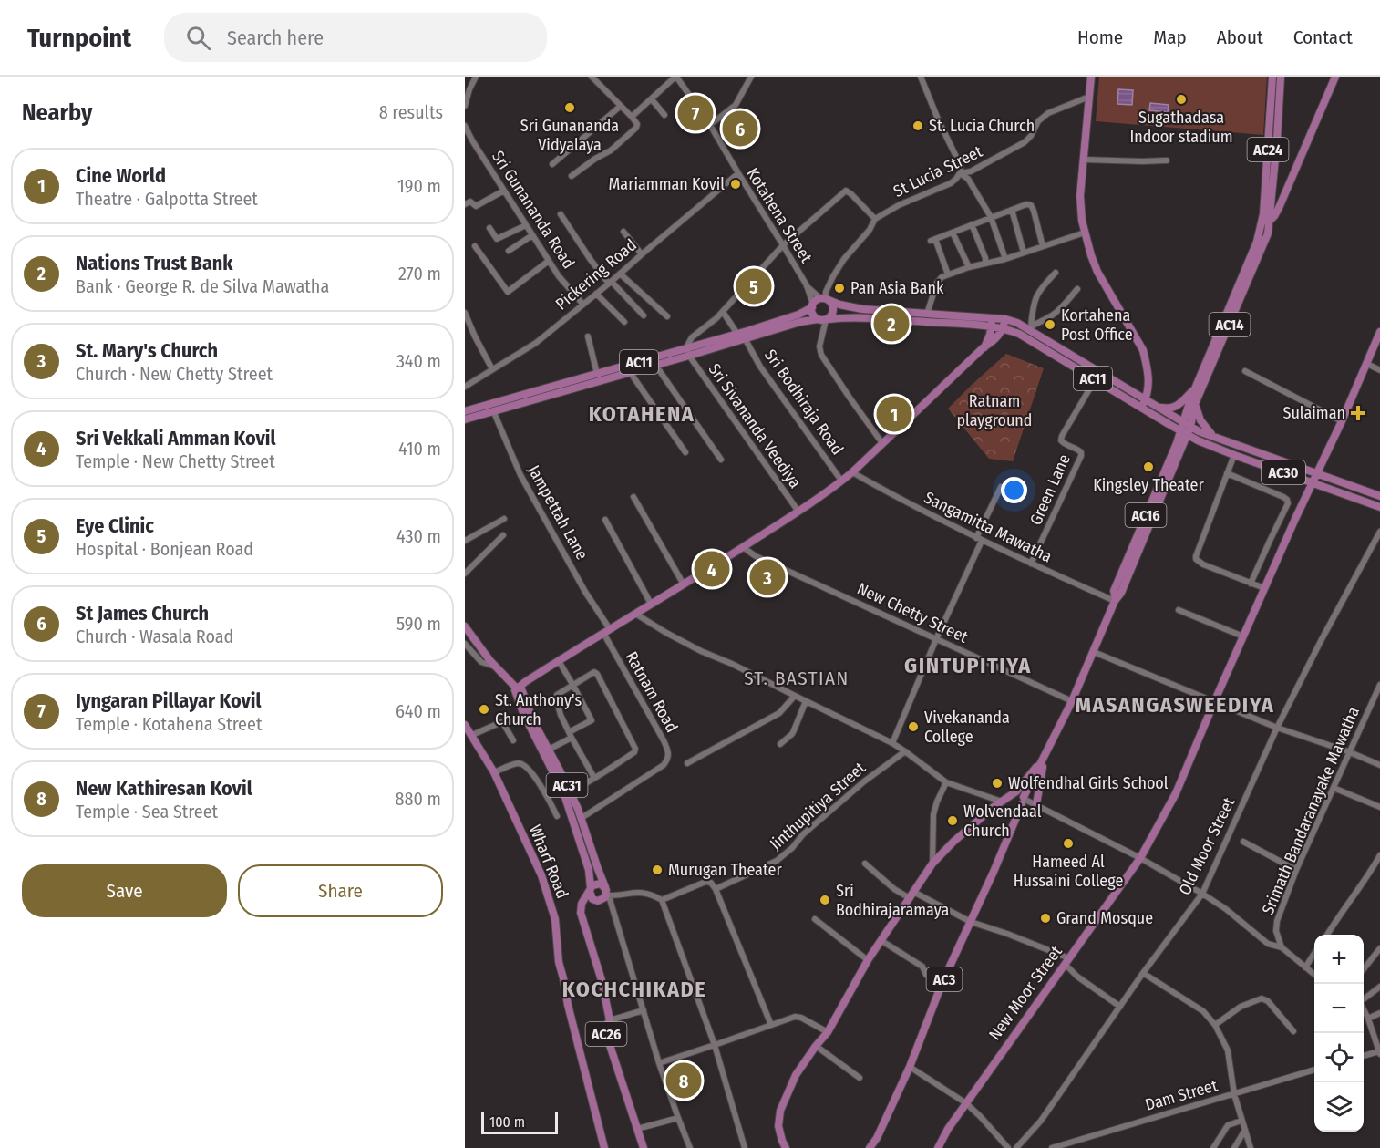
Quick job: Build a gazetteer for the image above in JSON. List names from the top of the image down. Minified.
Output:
{"streets":{"main road":["AC24","AC14","AC11","AC30","AC16","AC31","Wharf Road","AC3","New Moor Street","AC26"],"street":["St Lucia Street","Sri Gunananda Road","Kotahena Street","Pickering Road","Sri Bodhiraja Road","Sri Sivananda Veediya","Green Lane","Jampettah Lane","Sangamitta Mawatha","New Chetty Street","Ratnam Road","Jinthupitiya Street","Srimath Bandaranayake Mawatha","Old Moor Street","Dam Street"]},"crossings":[["AC24","AC14"],["St Lucia Street","Kotahena Street"],["St Lucia Street","AC11"],["Sri Gunananda Road","Pickering Road"],["Kotahena Street","Pickering Road"],["Kotahena Street","AC11"],["AC14","AC11"],["AC14","AC30"],["AC14","AC16"],["AC11","Sri Bodhiraja Road"],["AC11","Sri Sivananda Veediya"],["AC11","AC30"],["AC11","Green Lane"],["AC11","Jampettah Lane"],["AC11","AC16"],["AC30","AC16"],["AC30","New Moor Street"],["Green Lane","Sangamitta Mawatha"],["Jampettah Lane","Ratnam Road"],["AC16","Sangamitta Mawatha"],["AC16","New Chetty Street"],["AC16","AC3"],["Ratnam Road","AC31"],["AC31","AC26"]],"districts":["KOTAHENA","GINTUPITIYA","ST. BASTIAN","MASANGASWEEDIYA","KOCHCHIKADE"],"parks":["Ratnam playground"],"places":{"other":["Sugathadasa Indoor stadium","Sri Gunananda Vidyalaya","St. Lucia Church","Mariamman Kovil","Pan Asia Bank","Kortahena Post Office","Kingsley Theater","St. Anthony's Church","Vivekananda College","Wolfendhal Girls School","Wolvendaal Church","Hameed Al Hussaini College","Murugan Theater","Sri Bodhirajaramaya","Grand Mosque"],"health":["Sulaiman"]},"scale_bar":"100 m","page":{"header":"Turnpoint","search":"Search here","nav":["Home","Map","About","Contact"],"heading":["Nearby","8 results"],"pins":["7","6","5","2","1","4","3","8"],"list":[{"mark":"1","name":"Cine World","note":"Theatre · Galpotta Street","value":"190 m"},{"mark":"2","name":"Nations Trust Bank","note":"Bank · George R. de Silva Mawatha","value":"270 m"},{"mark":"3","name":"St. Mary's Church","note":"Church · New Chetty Street","value":"340 m"},{"mark":"4","name":"Sri Vekkali Amman Kovil","note":"Temple · New Chetty Street","value":"410 m"},{"mark":"5","name":"Eye Clinic","note":"Hospital · Bonjean Road","value":"430 m"},{"mark":"6","name":"St James Church","note":"Church · Wasala Road","value":"590 m"},{"mark":"7","name":"Iyngaran Pillayar Kovil","note":"Temple · Kotahena Street","value":"640 m"},{"mark":"8","name":"New Kathiresan Kovil","note":"Temple · Sea Street","value":"880 m"}],"buttons":["Save","Share"],"map_buttons":["+","−"],"scale":"100 m"}}
